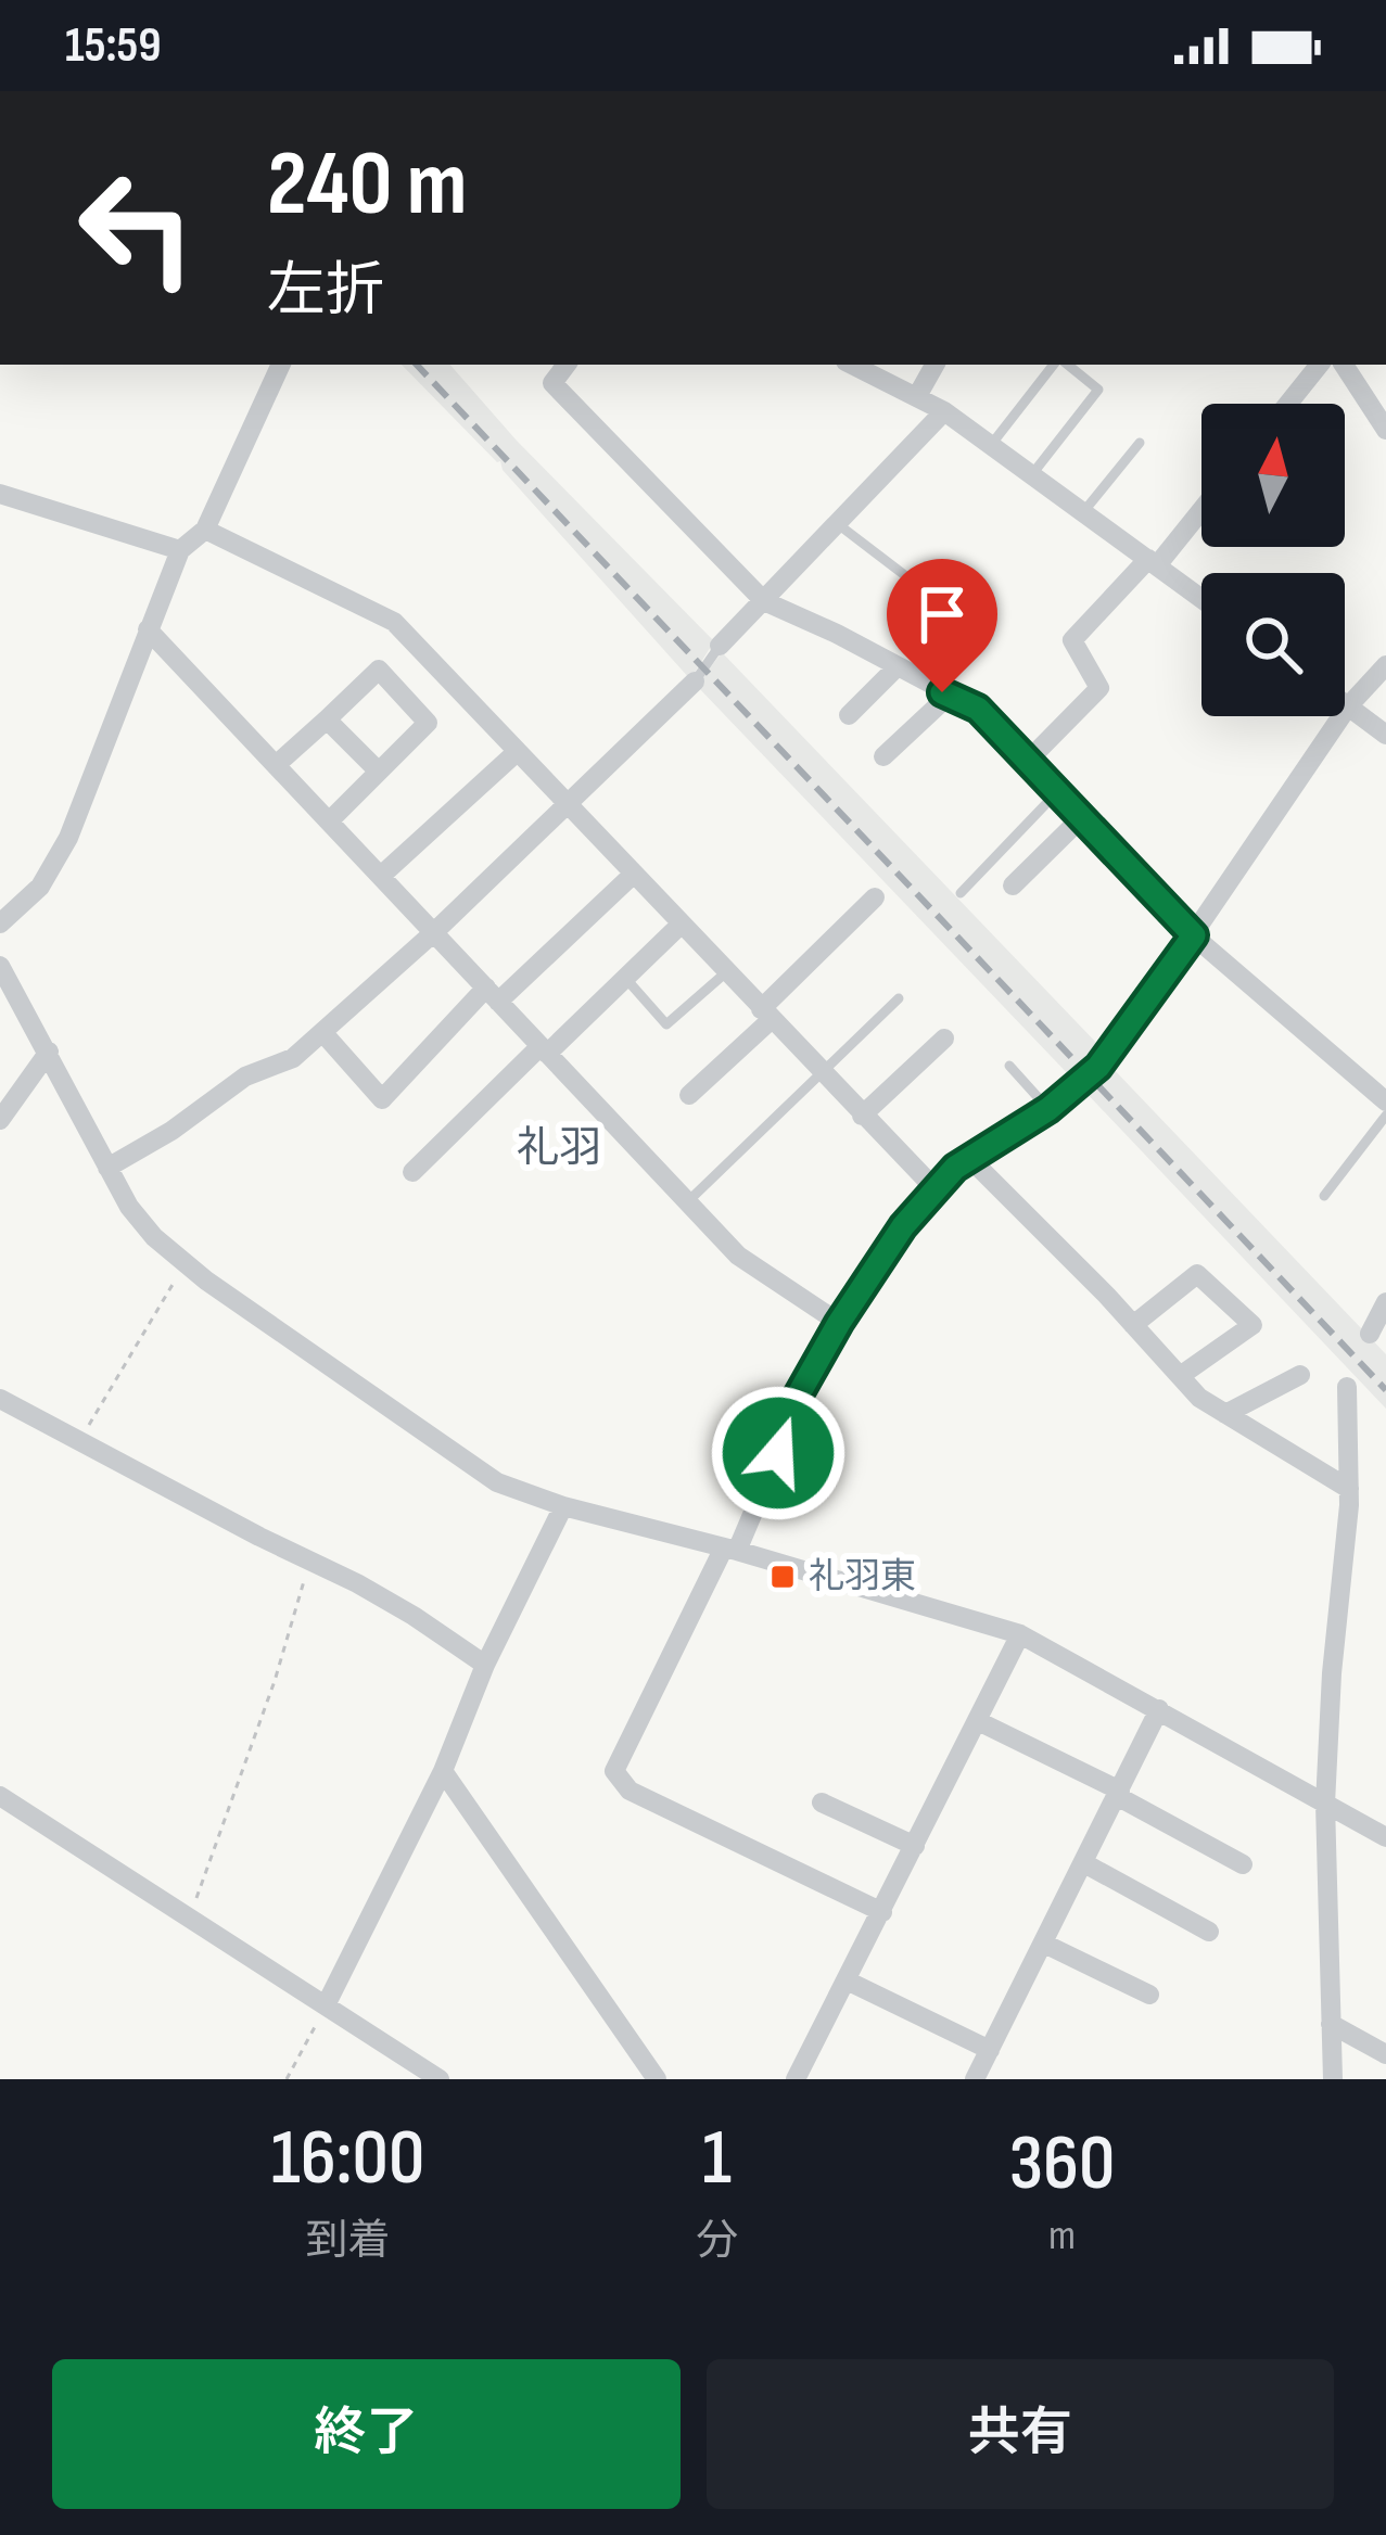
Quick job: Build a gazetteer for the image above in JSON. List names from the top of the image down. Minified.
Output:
{"districts":["礼羽"],"places":{"transit":["礼羽東"]},"north":"top","page":{"status":"15:59","turn":["240 m","左折"],"eta":["16:00","到着","1","分","360","m"],"buttons":["終了","共有"]}}
